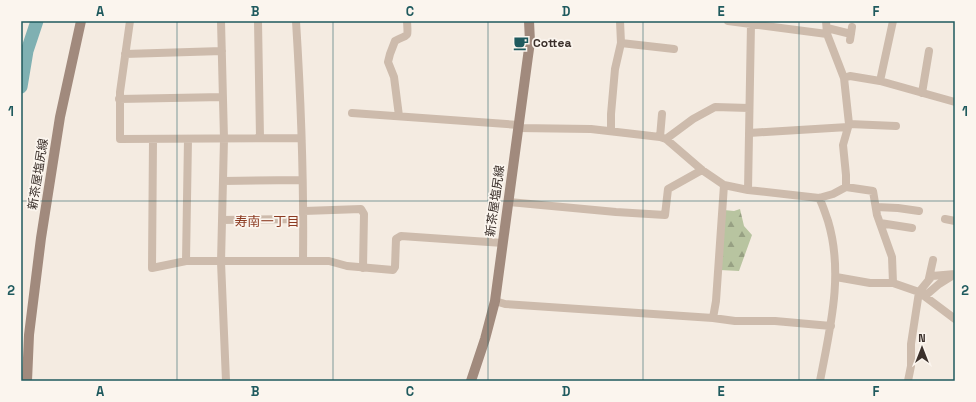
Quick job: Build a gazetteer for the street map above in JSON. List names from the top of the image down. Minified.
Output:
{"streets":{"main road":["新茶屋塩尻線"]},"districts":["寿南一丁目"],"places":{"cafe":["Cottea"]},"north":"top","grid":{"columns":["A","B","C","D","E","F"],"rows":["1","2"]}}
